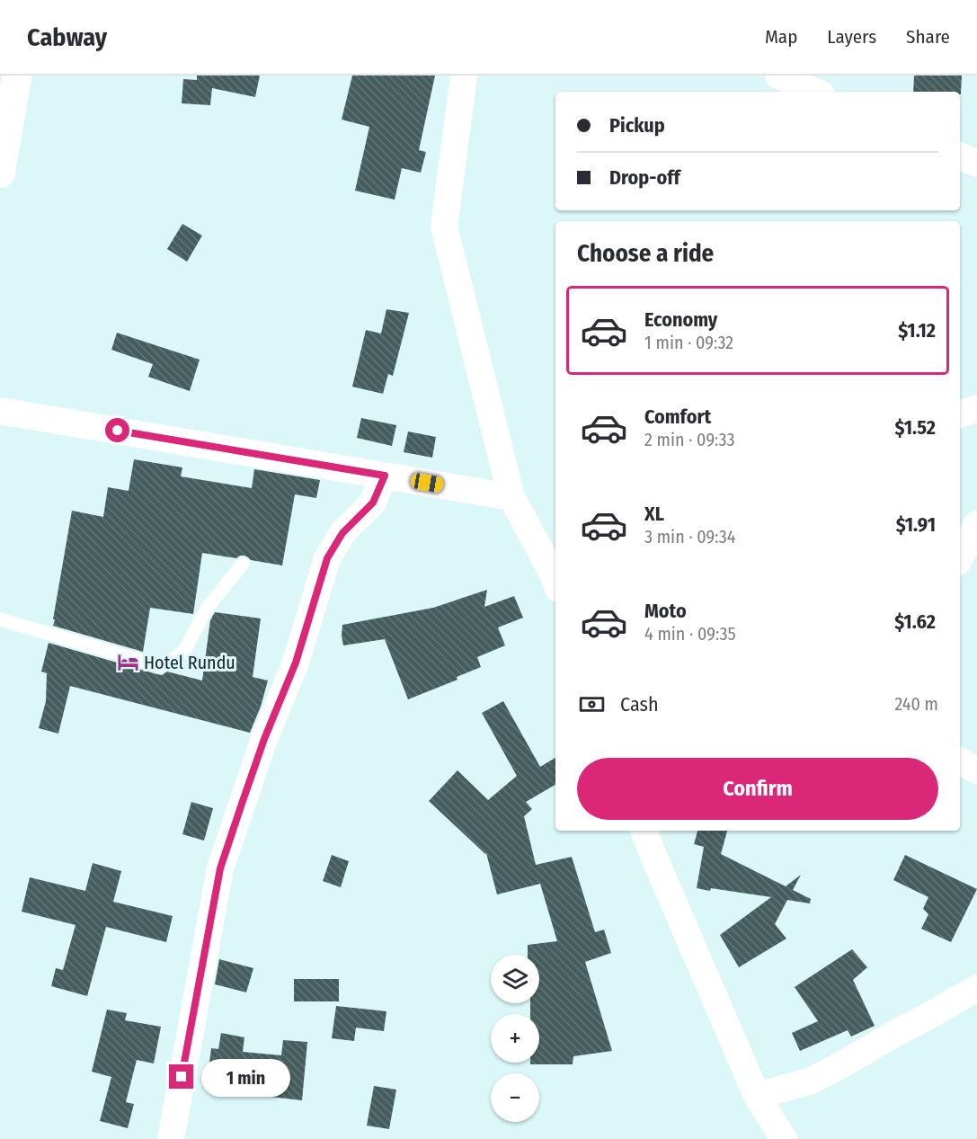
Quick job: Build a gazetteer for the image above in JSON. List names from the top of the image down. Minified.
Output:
{"places":{"hotel":["Hotel Rundu"]},"page":{"header":"Cabway","nav":["Map","Layers","Share"],"banner":["Pickup","Drop-off"],"heading":"Choose a ride","list":[{"name":"Economy","note":"1 min · 09:32","value":"$1.12"},{"name":"Comfort","note":"2 min · 09:33","value":"$1.52"},{"name":"XL","note":"3 min · 09:34","value":"$1.91"},{"name":"Moto","note":"4 min · 09:35","value":"$1.62"}],"pay":["Cash","240 m"],"buttons":"Confirm","map_buttons":["+","−"],"bubble":"1 min"}}
